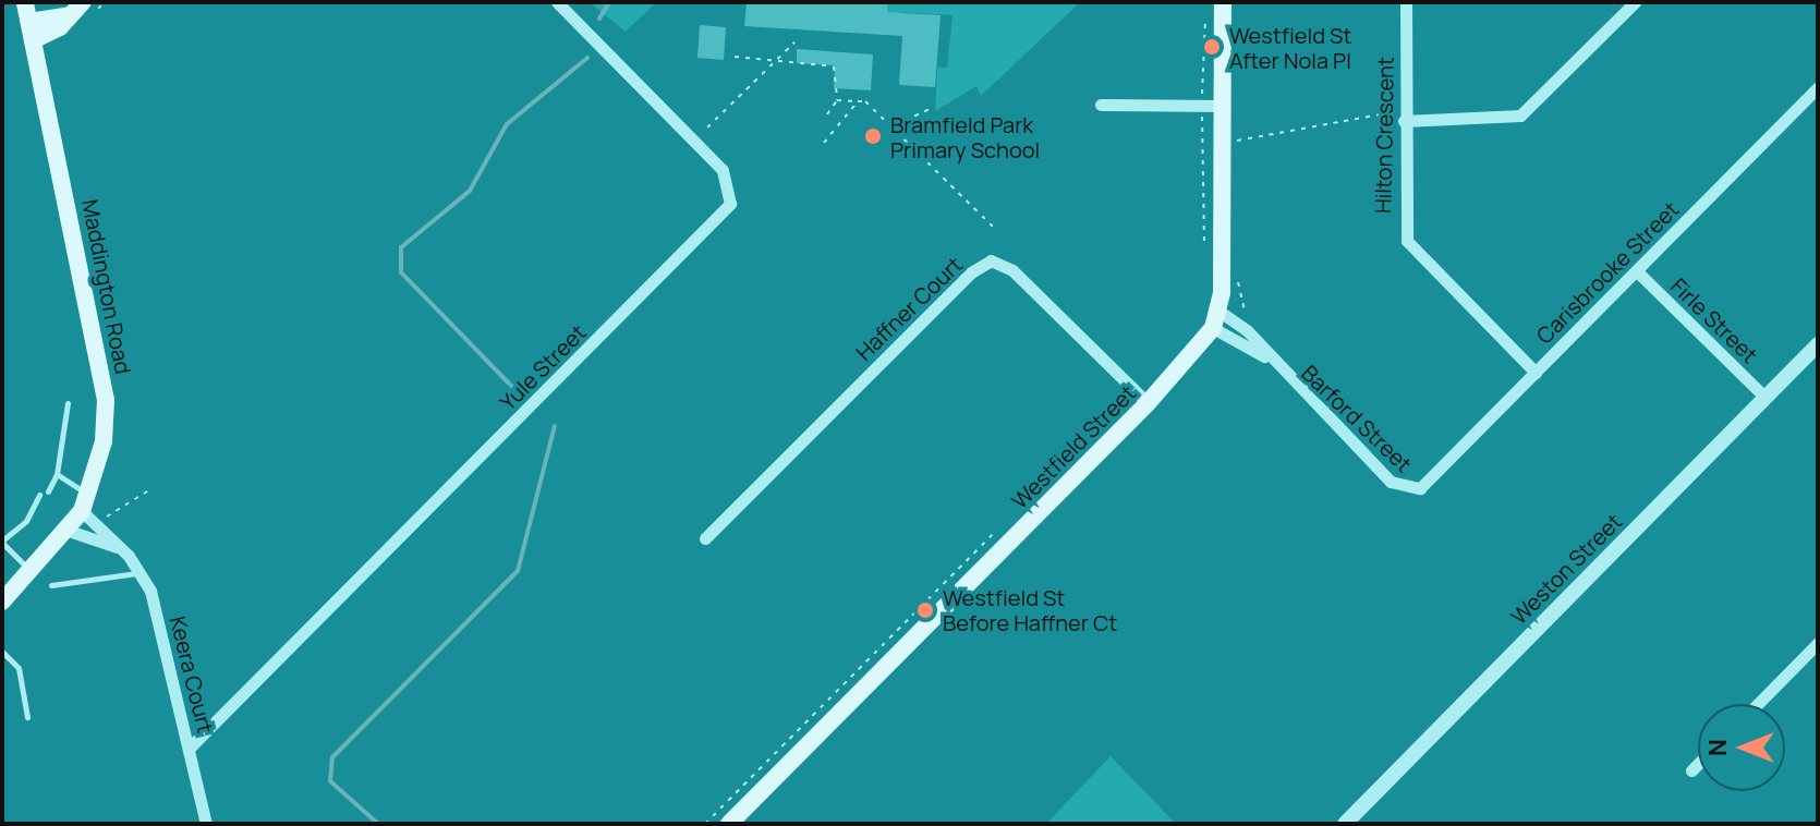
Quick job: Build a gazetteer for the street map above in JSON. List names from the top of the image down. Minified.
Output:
{"streets":{"main road":["Maddington Road","Westfield Street"],"street":["Hilton Crescent","Carisbrooke Street","Haffner Court","Firle Street","Yule Street","Barford Street","Weston Street","Keera Court"]},"crossings":[["Hilton Crescent","Carisbrooke Street"],["Carisbrooke Street","Firle Street"],["Carisbrooke Street","Barford Street"],["Maddington Road","Keera Court"],["Haffner Court","Westfield Street"],["Firle Street","Weston Street"],["Yule Street","Keera Court"],["Barford Street","Westfield Street"]],"places":["Westfield St After Nola Pl","Bramfield Park Primary School","Westfield St Before Haffner Ct"],"north":"left"}
